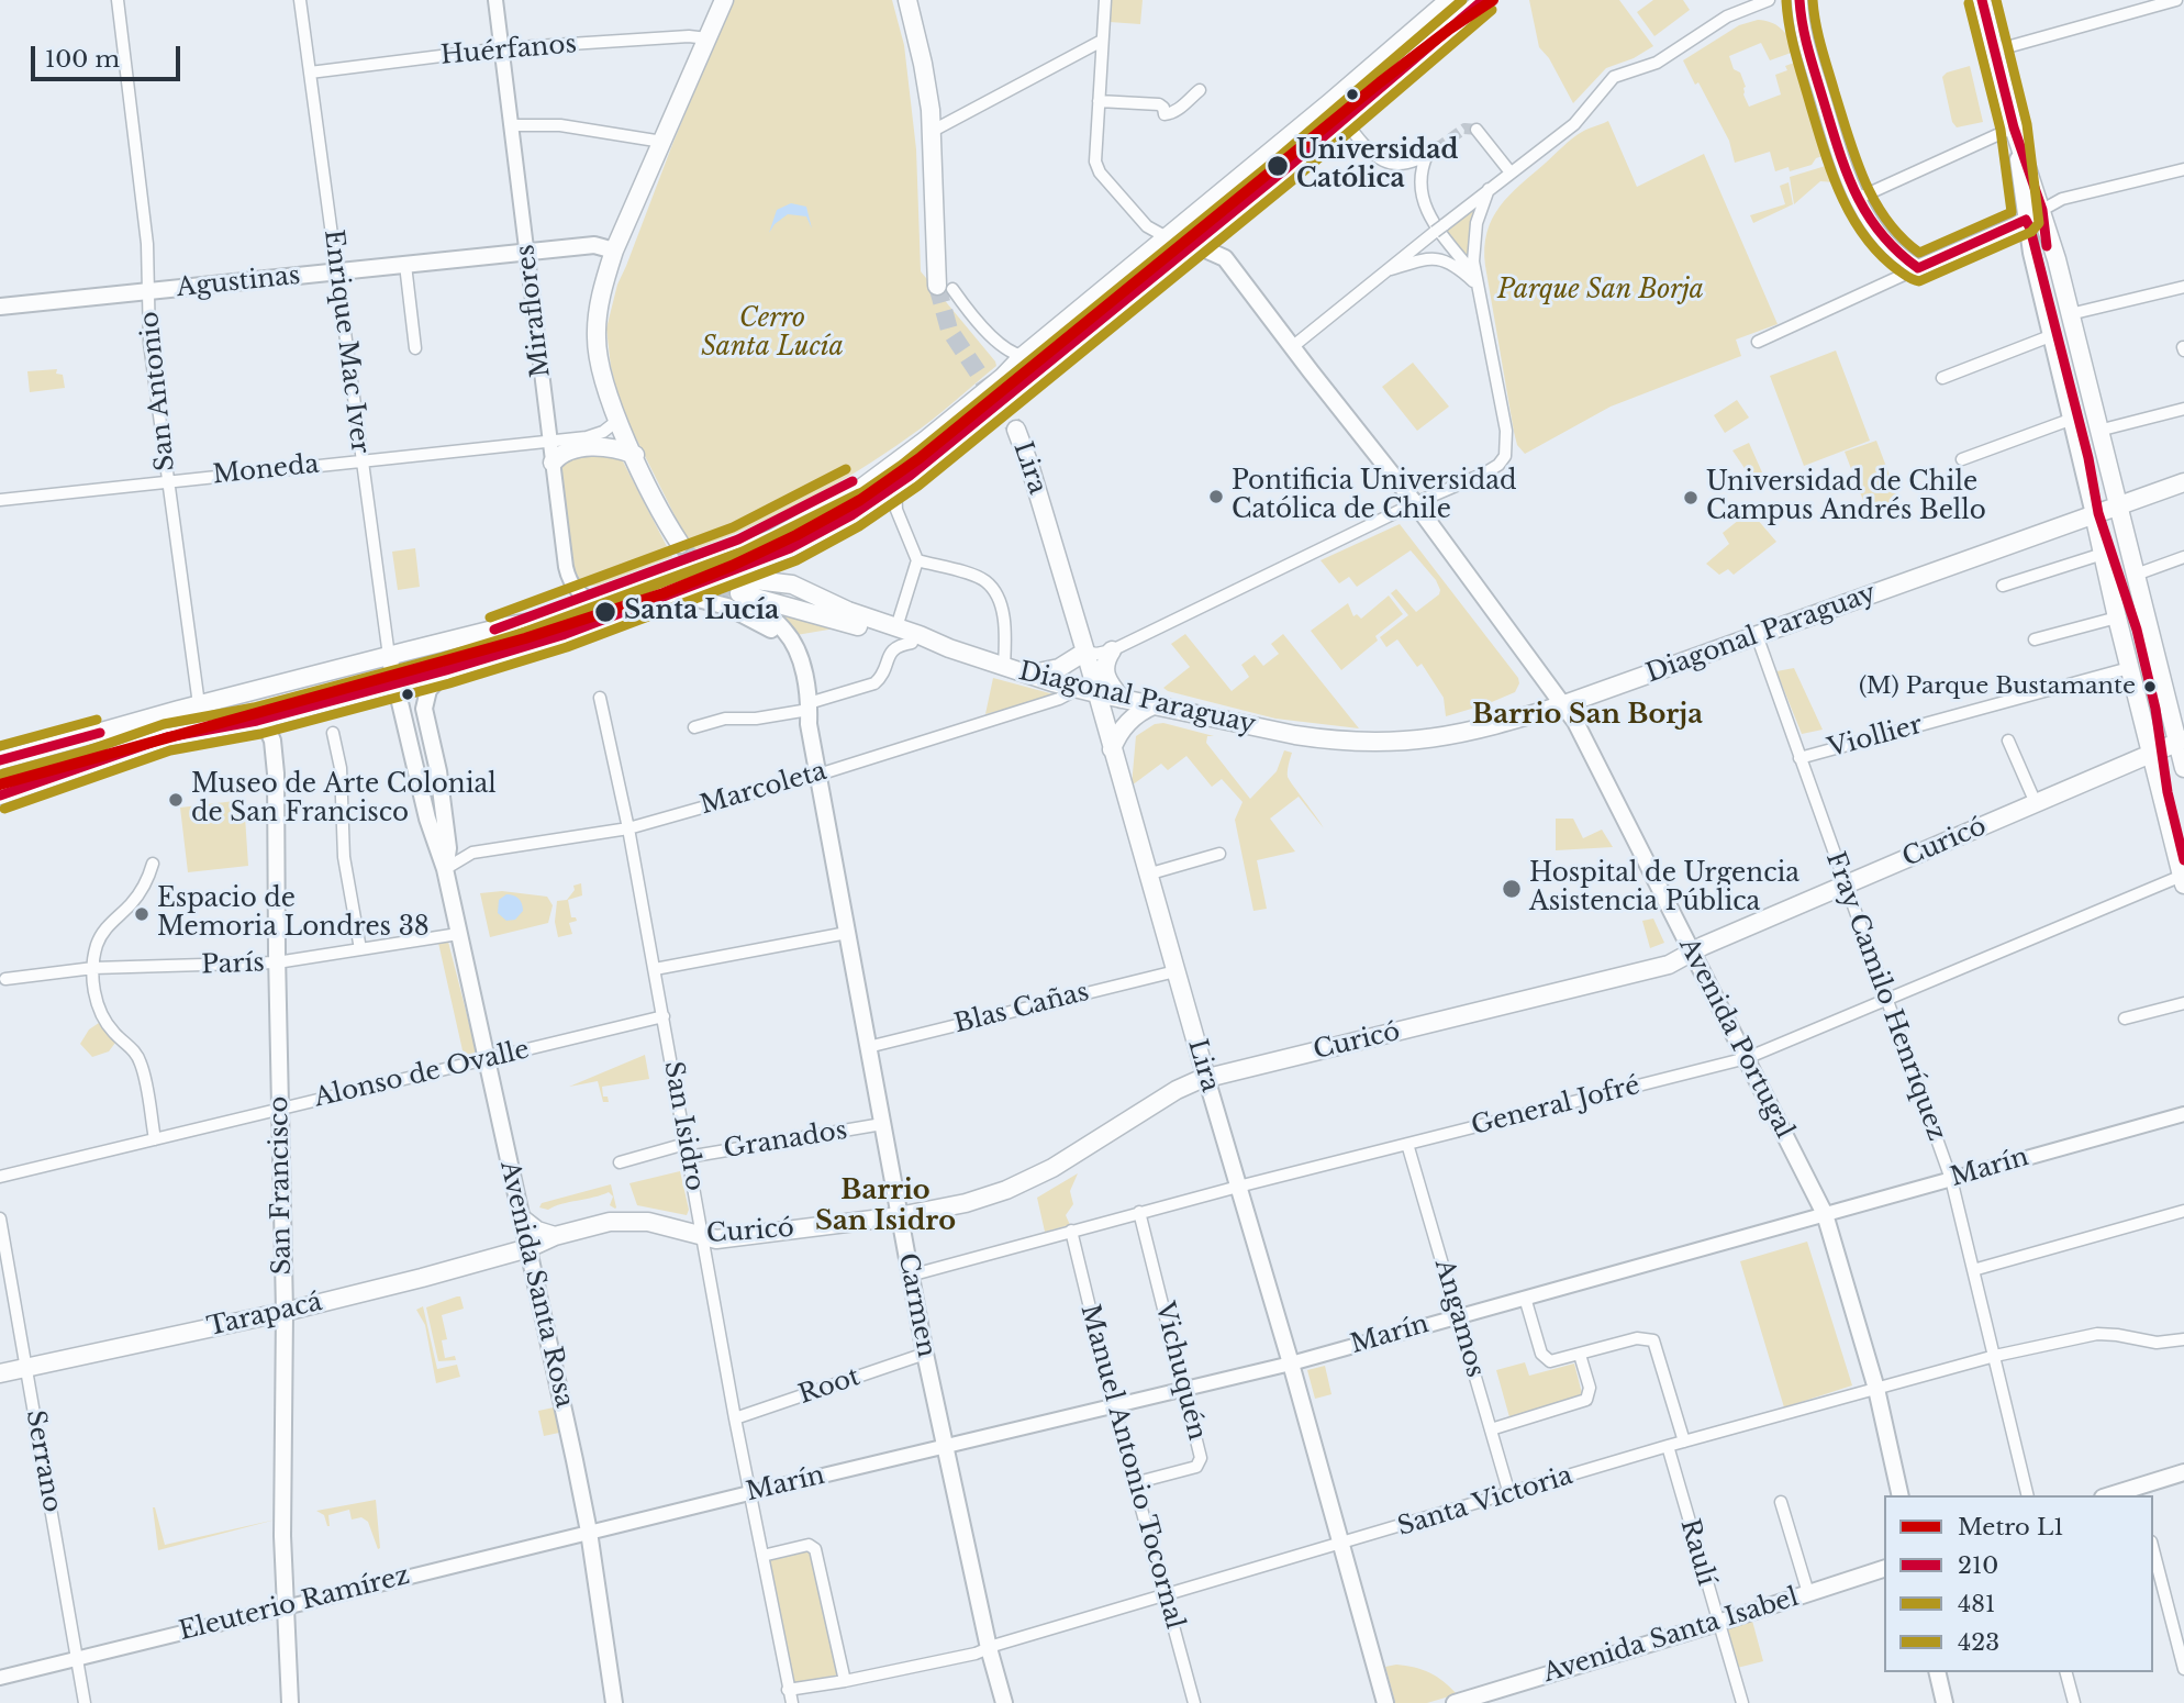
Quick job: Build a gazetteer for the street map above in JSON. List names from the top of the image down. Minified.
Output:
{"streets":{"main road":["Agustinas","Enrique Mac Iver","Lira","Diagonal Paraguay","Curicó","Avenida Portugal","San Francisco","Avenida Santa Rosa","Carmen","Tarapacá","Avenida Santa Isabel"],"street":["Huérfanos","Miraflores","San Antonio","Moneda","Viollier","Marcoleta","París","Fray Camilo Henríquez","Blas Cañas","Alonso de Ovalle","General Jofré","San Isidro","Granados","Marín","Angamos","Vichuquén","Root","Serrano","Manuel Antonio Tocornal","Santa Victoria","Raulí","Eleuterio Ramírez"]},"crossings":[["Huérfanos","Miraflores"],["Huérfanos","Enrique Mac Iver"],["Agustinas","Miraflores"],["Agustinas","Enrique Mac Iver"],["Agustinas","San Antonio"],["Miraflores","Moneda"],["Enrique Mac Iver","Moneda"],["Enrique Mac Iver","Avenida Santa Rosa"],["San Antonio","Moneda"],["Lira","Diagonal Paraguay"],["Lira","Curicó"],["Lira","Blas Cañas"],["Lira","General Jofré"],["Lira","Marín"],["Lira","Santa Victoria"],["Diagonal Paraguay","Marcoleta"],["Diagonal Paraguay","Fray Camilo Henríquez"],["Diagonal Paraguay","Avenida Portugal"],["Diagonal Paraguay","Carmen"],["Viollier","Fray Camilo Henríquez"],["Marcoleta","San Isidro"],["Marcoleta","Avenida Santa Rosa"],["Marcoleta","Carmen"],["Curicó","Fray Camilo Henríquez"],["Curicó","Avenida Portugal"],["Curicó","San Isidro"],["Curicó","Avenida Santa Rosa"],["Curicó","Carmen"],["Curicó","Tarapacá"],["París","San Francisco"],["París","Avenida Santa Rosa"],["Fray Camilo Henríquez","General Jofré"],["Fray Camilo Henríquez","Marín"],["Fray Camilo Henríquez","Santa Victoria"],["Blas Cañas","Carmen"],["Avenida Portugal","General Jofré"],["Avenida Portugal","Marín"],["Avenida Portugal","Santa Victoria"],["Alonso de Ovalle","San Isidro"],["Alonso de Ovalle","San Francisco"],["Alonso de Ovalle","Avenida Santa Rosa"],["General Jofré","Carmen"],["General Jofré","Angamos"],["General Jofré","Vichuquén"],["General Jofré","Manuel Antonio Tocornal"],["San Isidro","Granados"],["San Isidro","Marín"],["San Isidro","Root"],["San Isidro","Santa Victoria"],["Granados","Carmen"],["Marín","Avenida Santa Rosa"],["Marín","Carmen"],["Marín","Angamos"],["Marín","Vichuquén"],["Marín","Manuel Antonio Tocornal"],["Marín","Eleuterio Ramírez"],["San Francisco","Tarapacá"],["San Francisco","Eleuterio Ramírez"],["Avenida Santa Rosa","Tarapacá"],["Avenida Santa Rosa","Eleuterio Ramírez"],["Carmen","Root"],["Carmen","Santa Victoria"],["Tarapacá","Serrano"],["Angamos","Santa Victoria"],["Vichuquén","Manuel Antonio Tocornal"],["Serrano","Eleuterio Ramírez"],["Manuel Antonio Tocornal","Santa Victoria"],["Santa Victoria","Raulí"],["Raulí","Avenida Santa Isabel"]],"districts":["Barrio San Borja","Barrio San Isidro"],"parks":["Parque San Borja","Cerro Santa Lucía"],"places":["Universidad Católica","Pontificia Universidad Católica de Chile","Universidad de Chile Campus Andrés Bello","Santa Lucía","(M) Parque Bustamante","Museo de Arte Colonial de San Francisco","Hospital de Urgencia Asistencia Pública","Espacio de Memoria Londres 38"],"lines":["metro line L1","transit line 210","transit line 481","transit line 423"],"legend":["Metro L1","210","481","423"],"scale_bar":"100 m"}
